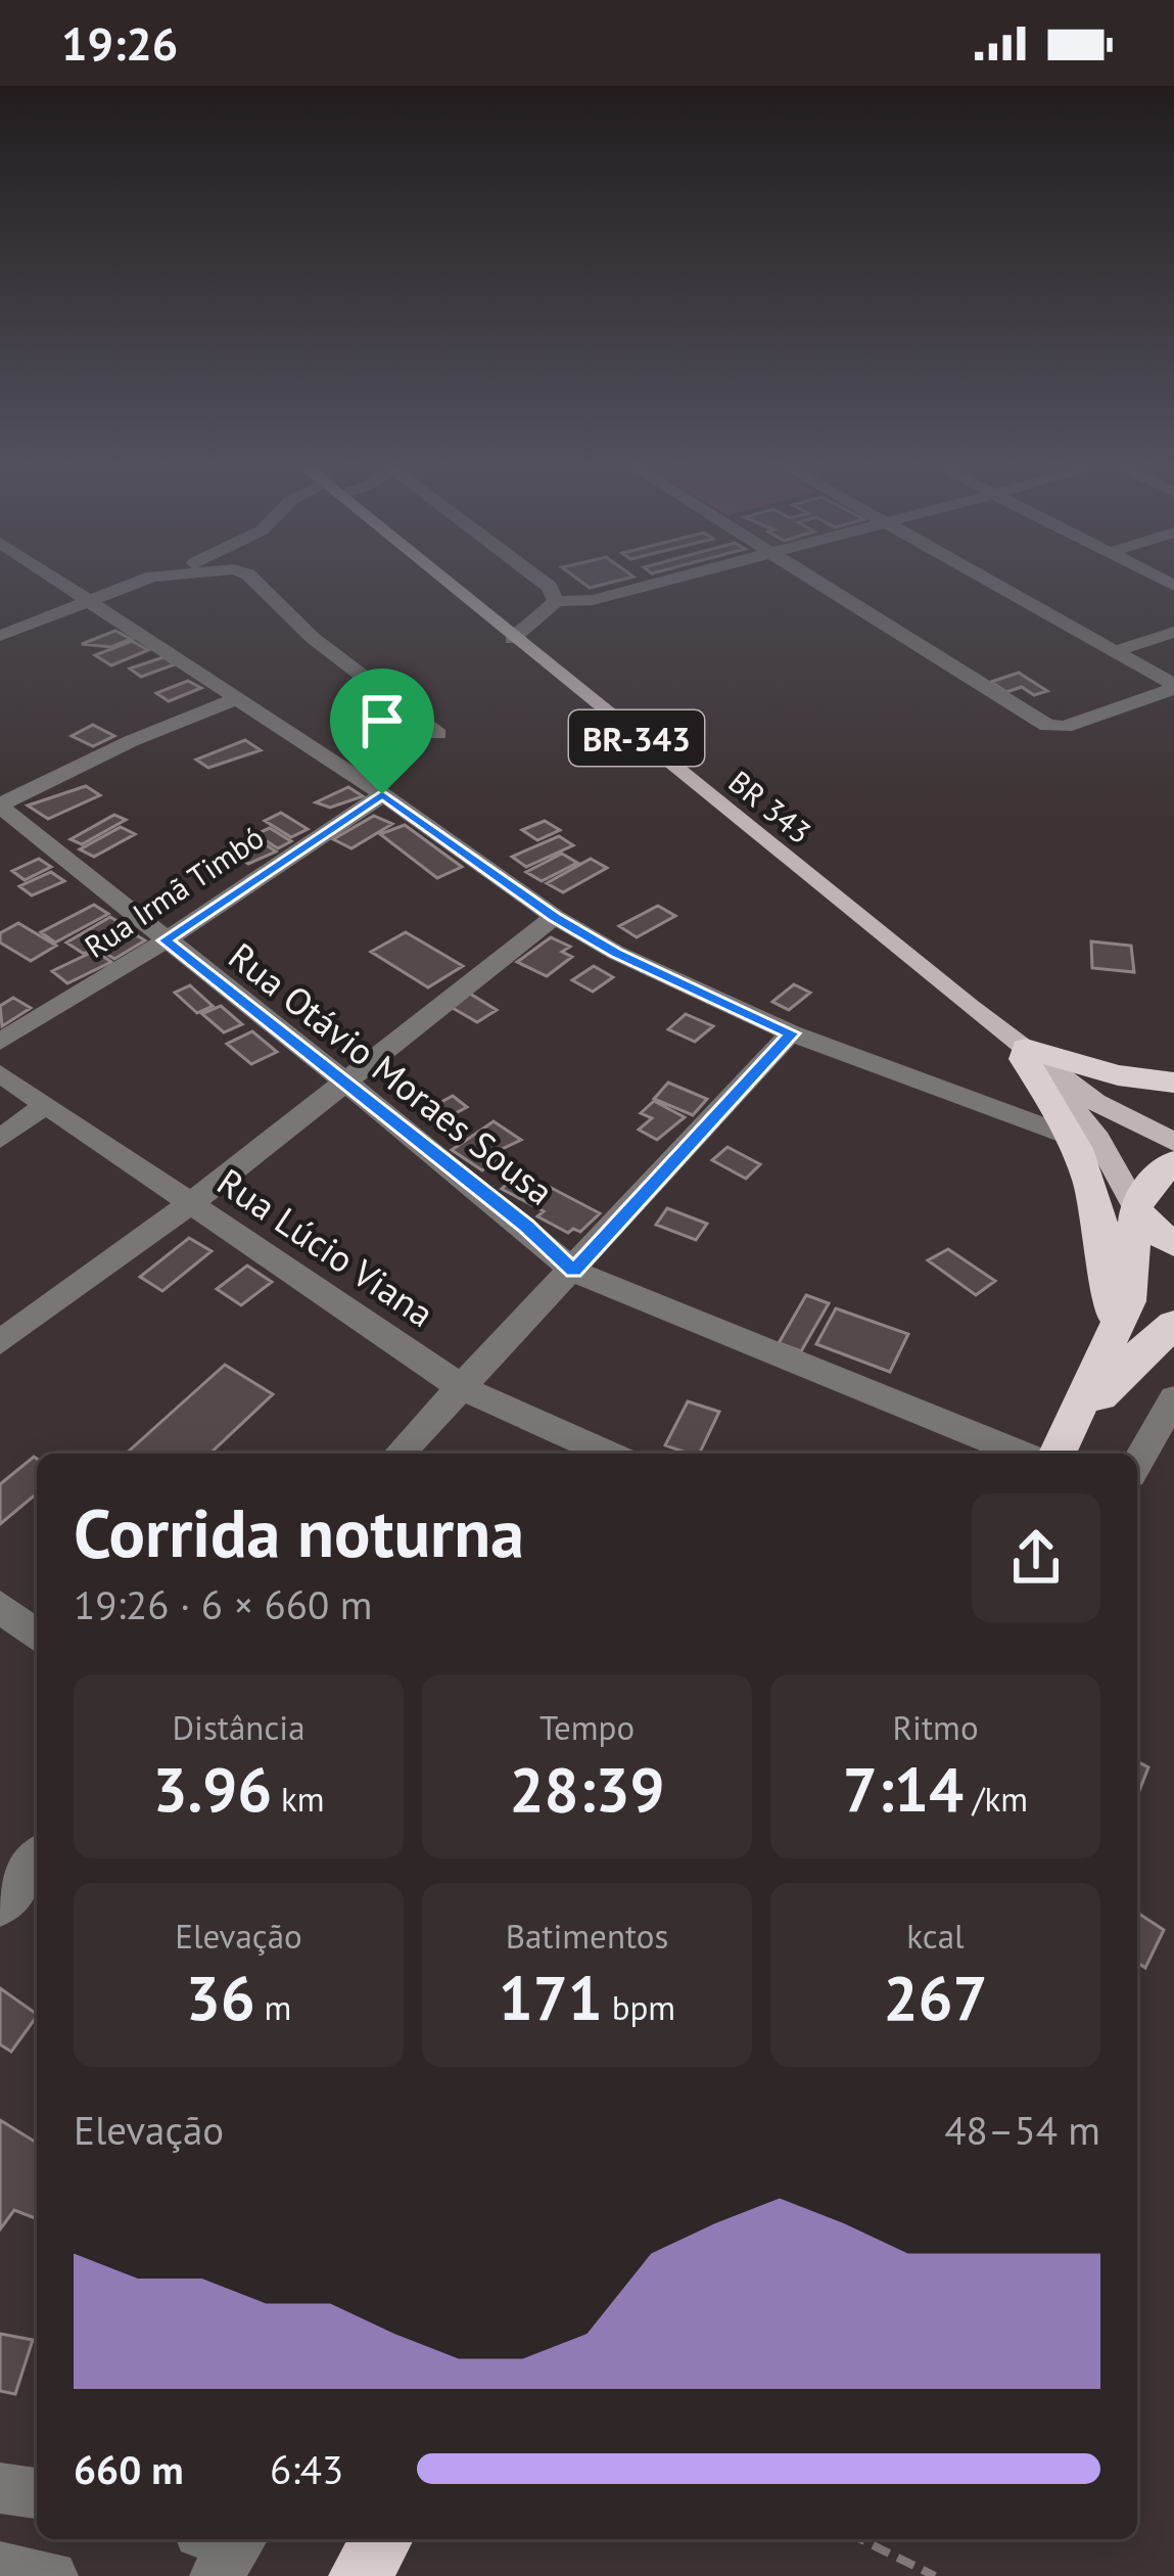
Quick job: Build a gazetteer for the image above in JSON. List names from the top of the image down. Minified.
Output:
{"streets":{"highway":["BR-343"],"main road":["BR 343"],"street":["Rua Irmã Timbó","Rua Otávio Moraes Sousa","Rua Lúcio Viana"]},"crossings":[["BR-343","BR 343"],["Rua Irmã Timbó","Rua Otávio Moraes Sousa"]],"page":{"status":"19:26","heading":["Corrida noturna","19:26 · 6 × 660 m"],"stats":[["Distância","3.96 km"],["Tempo","28:39"],["Ritmo","7:14 /km"],["Elevação","36 m"],["Batimentos","171 bpm"],["kcal","267"]],"chart":["Elevação","48–54 m"],"list":[{"name":"660 m","note":"6:43"}]}}
